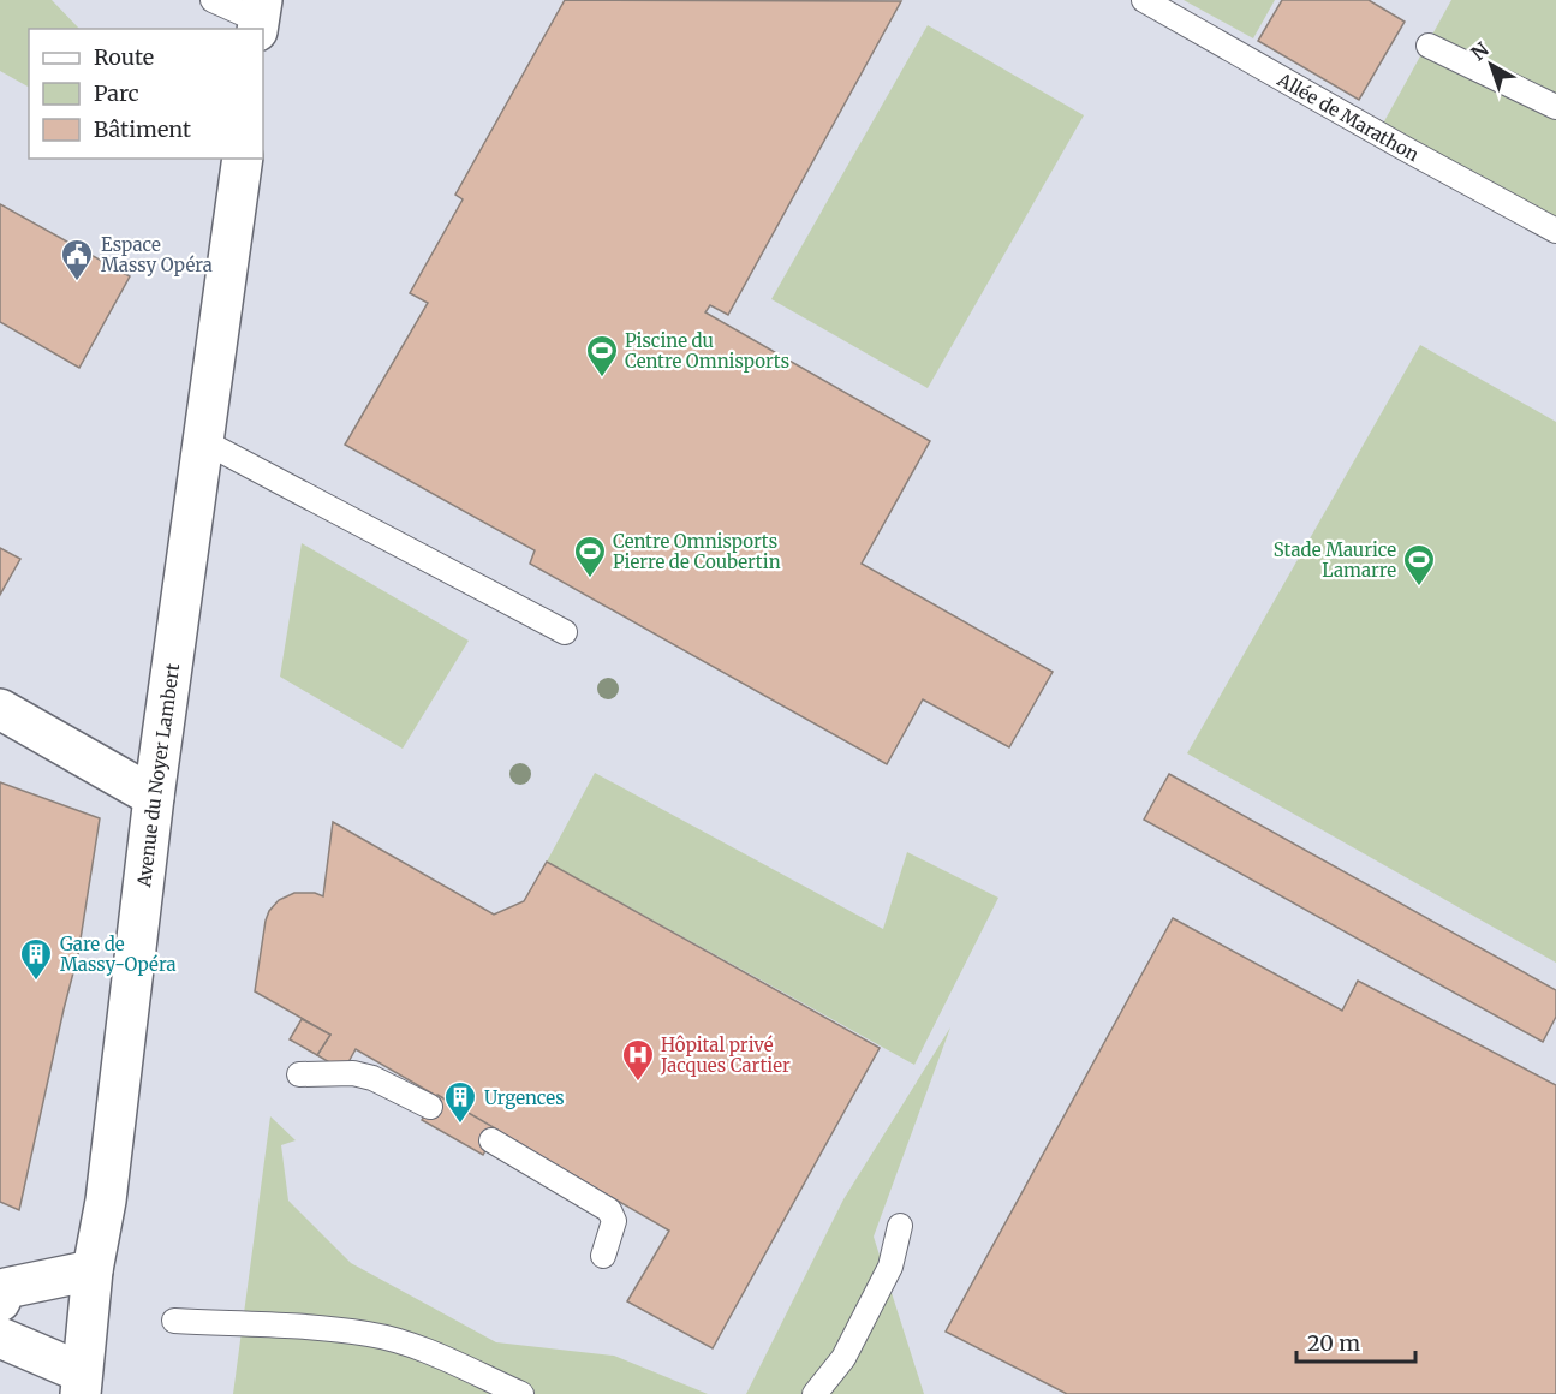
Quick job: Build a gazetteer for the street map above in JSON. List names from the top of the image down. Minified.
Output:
{"streets":{"street":["Avenue du Noyer Lambert"],"lane":["Allée de Marathon"]},"places":{"public building":["Espace Massy Opéra"],"sports":["Piscine du Centre Omnisports","Centre Omnisports Pierre de Coubertin","Stade Maurice Lamarre"],"building":["Gare de Massy-Opéra","Urgences"],"hospital":["Hôpital privé Jacques Cartier"]},"legend":["Route","Parc","Bâtiment"],"scale_bar":"20 m","north":"top left"}
